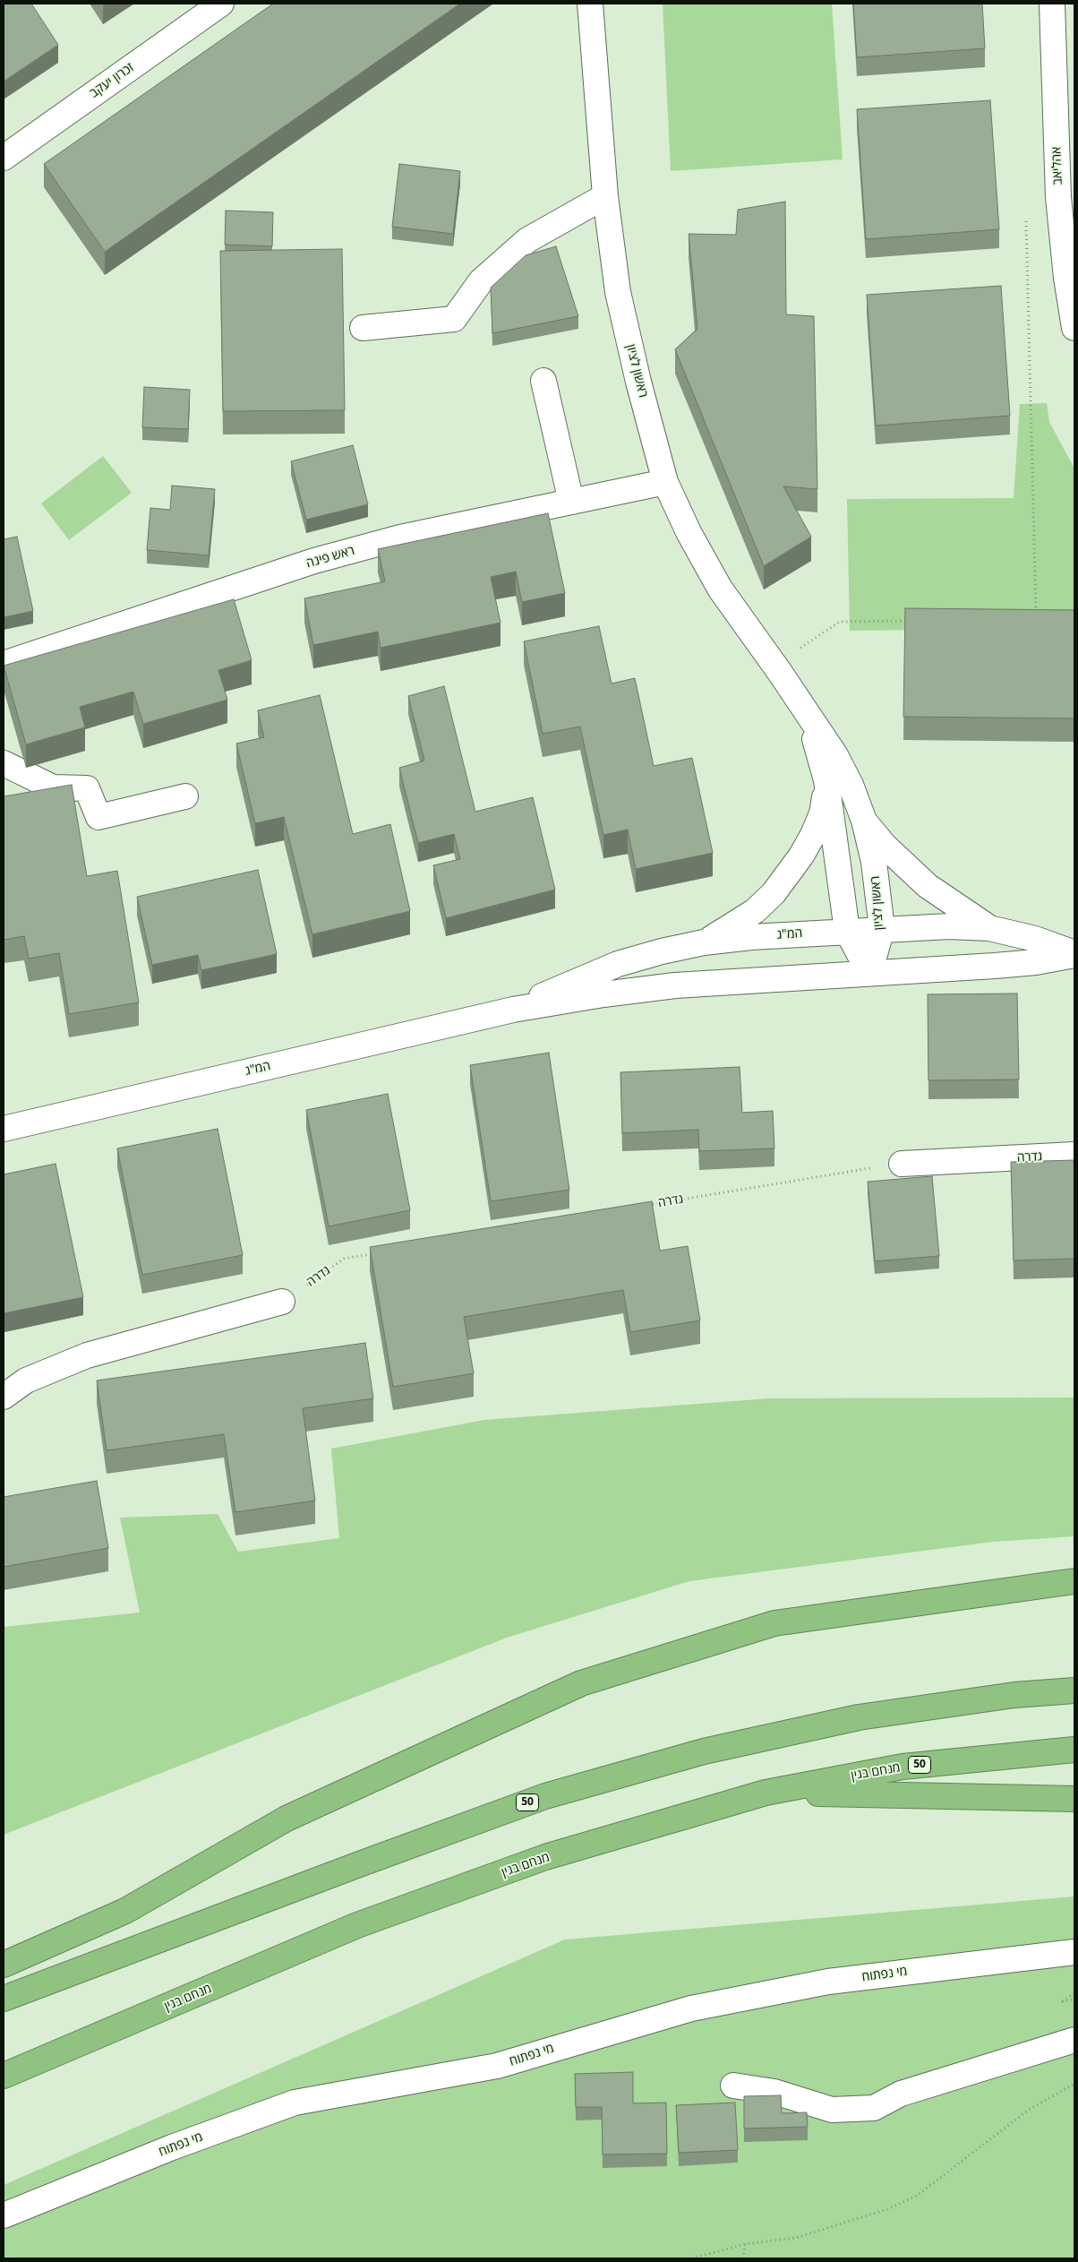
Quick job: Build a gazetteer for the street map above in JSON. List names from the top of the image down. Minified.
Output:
{"streets":{"highway":["50","מנחם בגין"],"street":["זכרון יעקב","אהליאב","ראשון לציון","ראש פינה","המ\"ג","גדרה","מי נפתוח"]},"crossings":[["ראשון לציון","ראש פינה"],["ראשון לציון","המ\"ג"]]}
